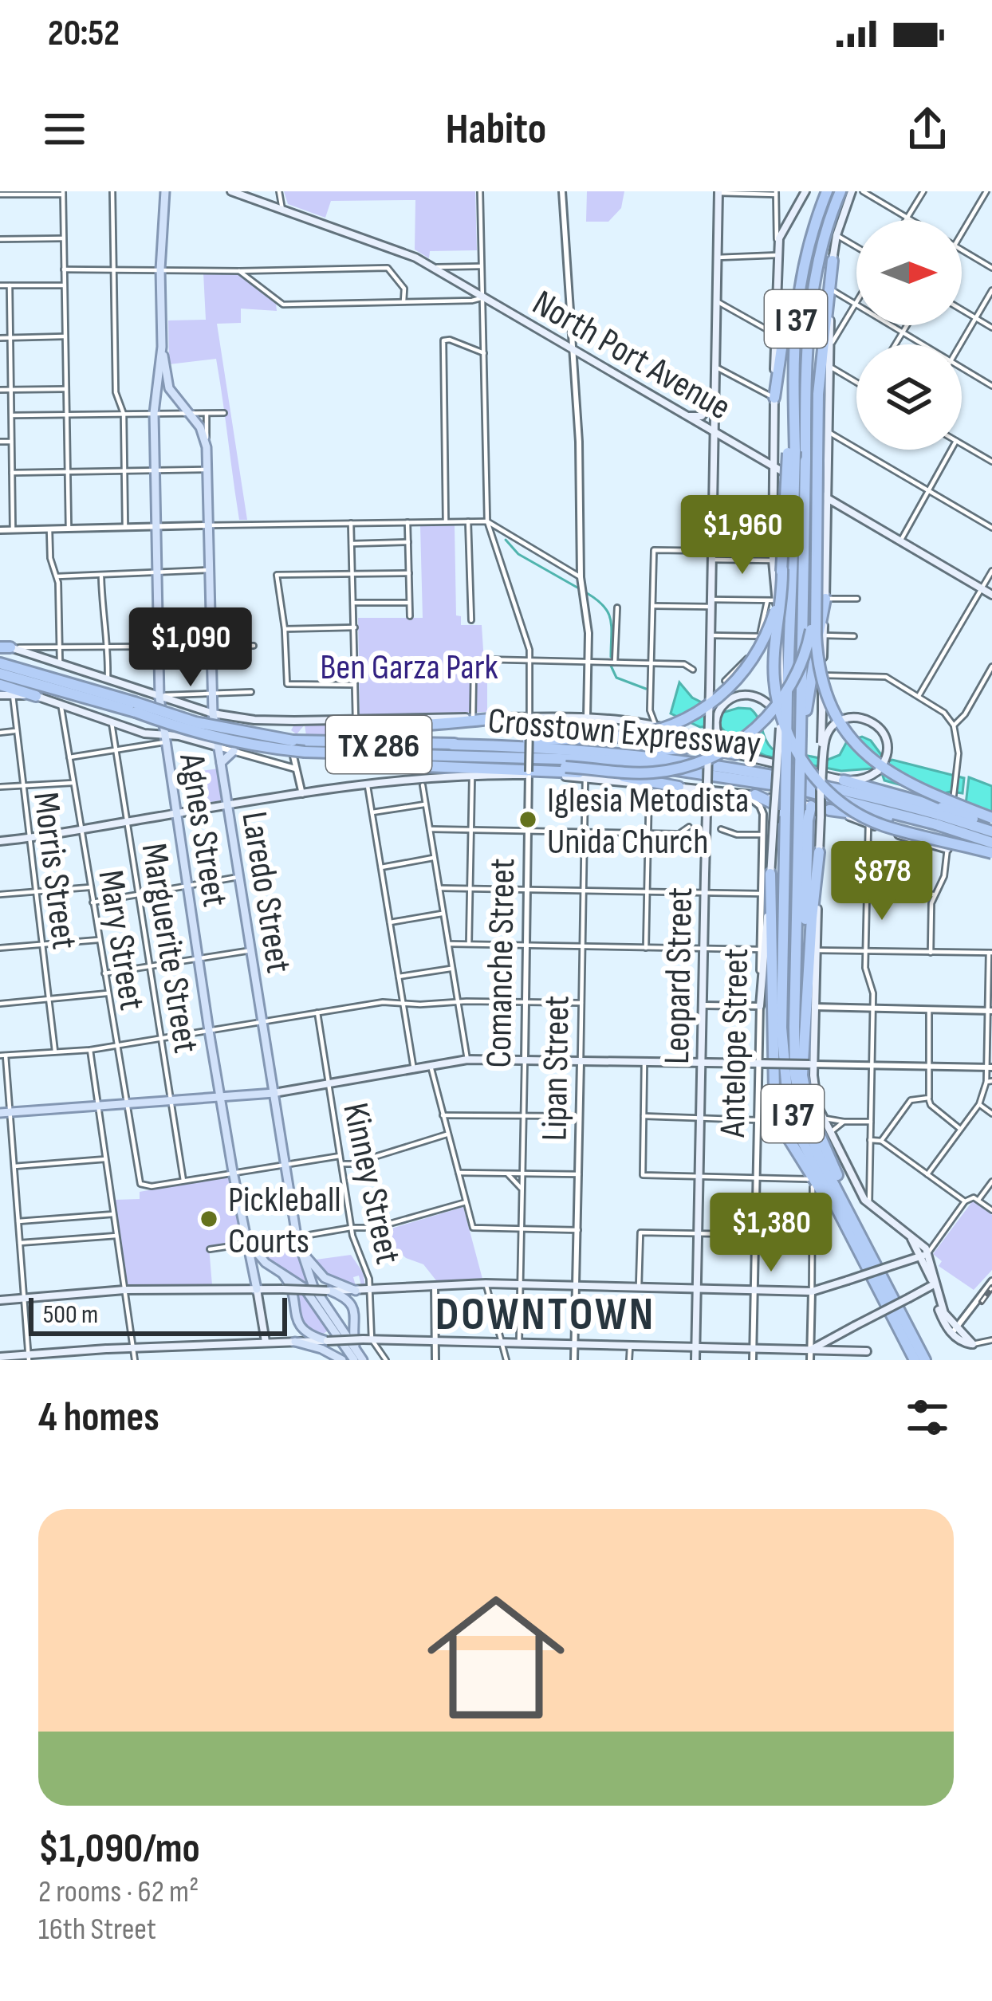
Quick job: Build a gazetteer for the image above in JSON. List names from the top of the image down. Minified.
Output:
{"streets":{"highway":["I 37","Crosstown Expressway","TX 286"],"main road":["North Port Avenue","Agnes Street","Laredo Street","Leopard Street"],"street":["Morris Street","Mary Street","Marguerite Street","Comanche Street","Antelope Street","Lipan Street","Kinney Street"]},"crossings":[["North Port Avenue","Comanche Street"],["North Port Avenue","Leopard Street"],["Crosstown Expressway","TX 286"],["Mary Street","Marguerite Street"]],"districts":["DOWNTOWN"],"parks":["Ben Garza Park"],"places":["Iglesia Metodista Unida Church","Pickleball Courts"],"scale_bar":"500 m","north":"right","page":{"status":"20:52","header":"Habito","price":["$1,960","$1,090","$878","$1,380"],"scale":"500 m","heading":"4 homes","list":[{"name":"$1,090/mo","note":"2 rooms · 62 m² · 16th Street"}]}}
